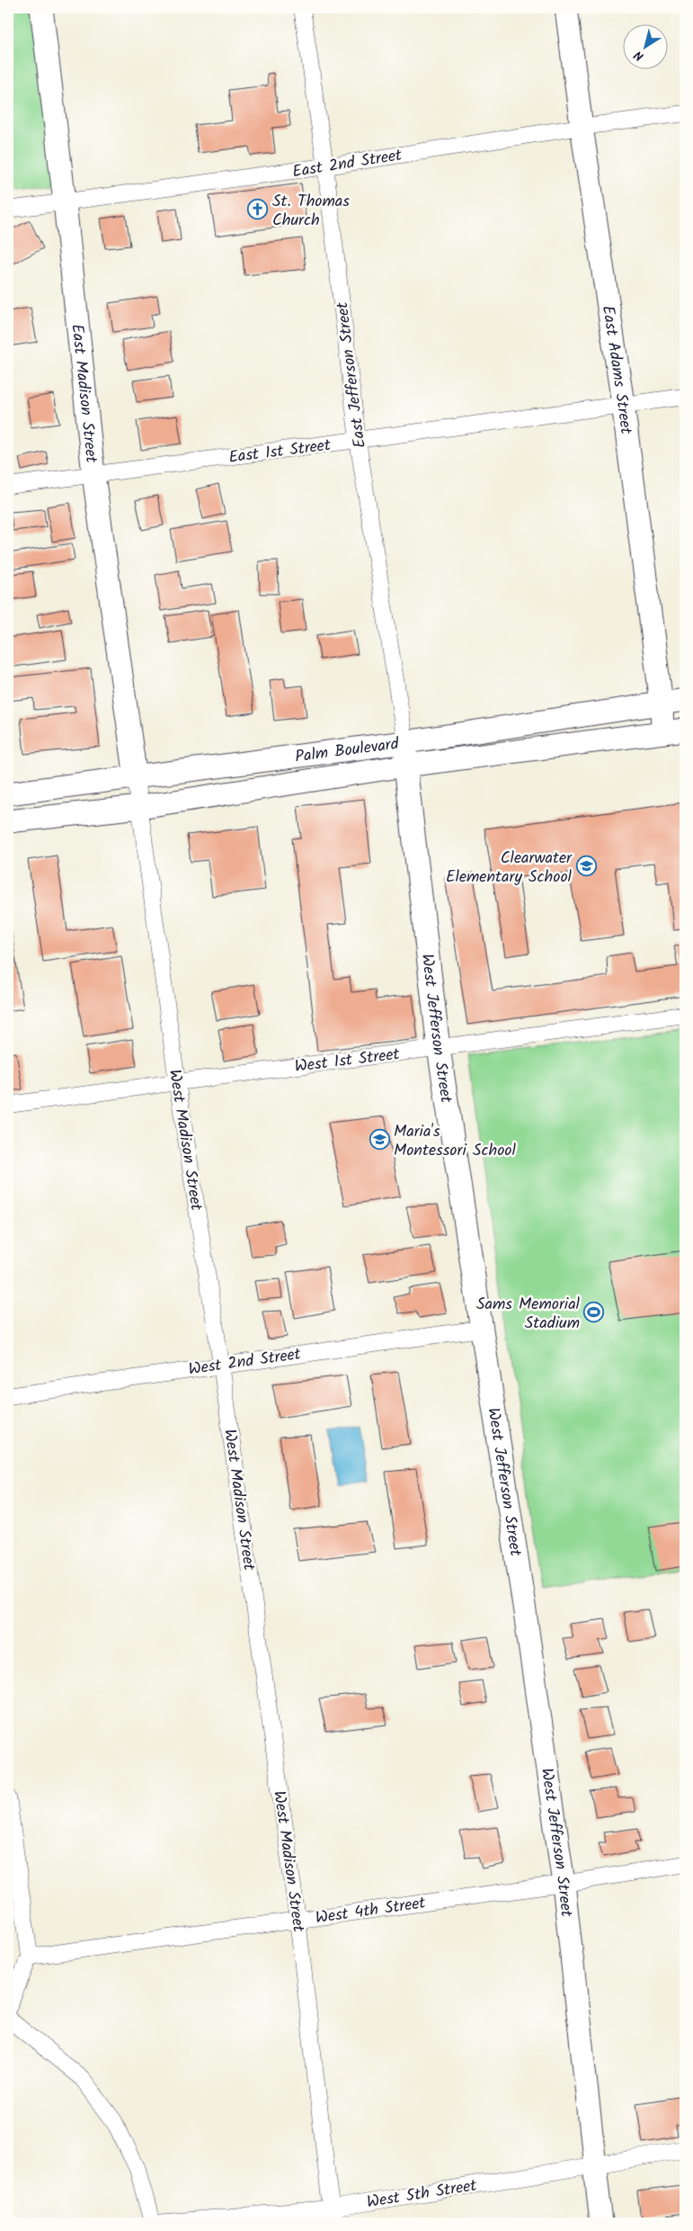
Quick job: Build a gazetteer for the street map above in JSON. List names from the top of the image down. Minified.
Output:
{"streets":{"street":["East 2nd Street","East Adams Street","East Jefferson Street","East Madison Street","East 1st Street","Palm Boulevard","West Jefferson Street","West 1st Street","West Madison Street","West 2nd Street","West 4th Street","West 5th Street"]},"crossings":[["East 2nd Street","East Adams Street"],["East 2nd Street","East Jefferson Street"],["East 2nd Street","East Madison Street"],["East Adams Street","East 1st Street"],["East Adams Street","Palm Boulevard"],["East Jefferson Street","East 1st Street"],["East Jefferson Street","Palm Boulevard"],["East Jefferson Street","West Jefferson Street"],["East Madison Street","East 1st Street"],["East Madison Street","Palm Boulevard"],["East Madison Street","West Madison Street"],["Palm Boulevard","West Jefferson Street"],["Palm Boulevard","West Madison Street"],["West Jefferson Street","West 1st Street"],["West Jefferson Street","West 2nd Street"],["West Jefferson Street","West 4th Street"],["West Jefferson Street","West 5th Street"],["West 1st Street","West Madison Street"],["West Madison Street","West 2nd Street"],["West Madison Street","West 4th Street"],["West Madison Street","West 5th Street"]],"places":{"church":["St. Thomas Church"],"school or university":["Clearwater Elementary School","Maria's Montessori School"],"sports":["Sams Memorial Stadium"]},"north":"bottom left"}
